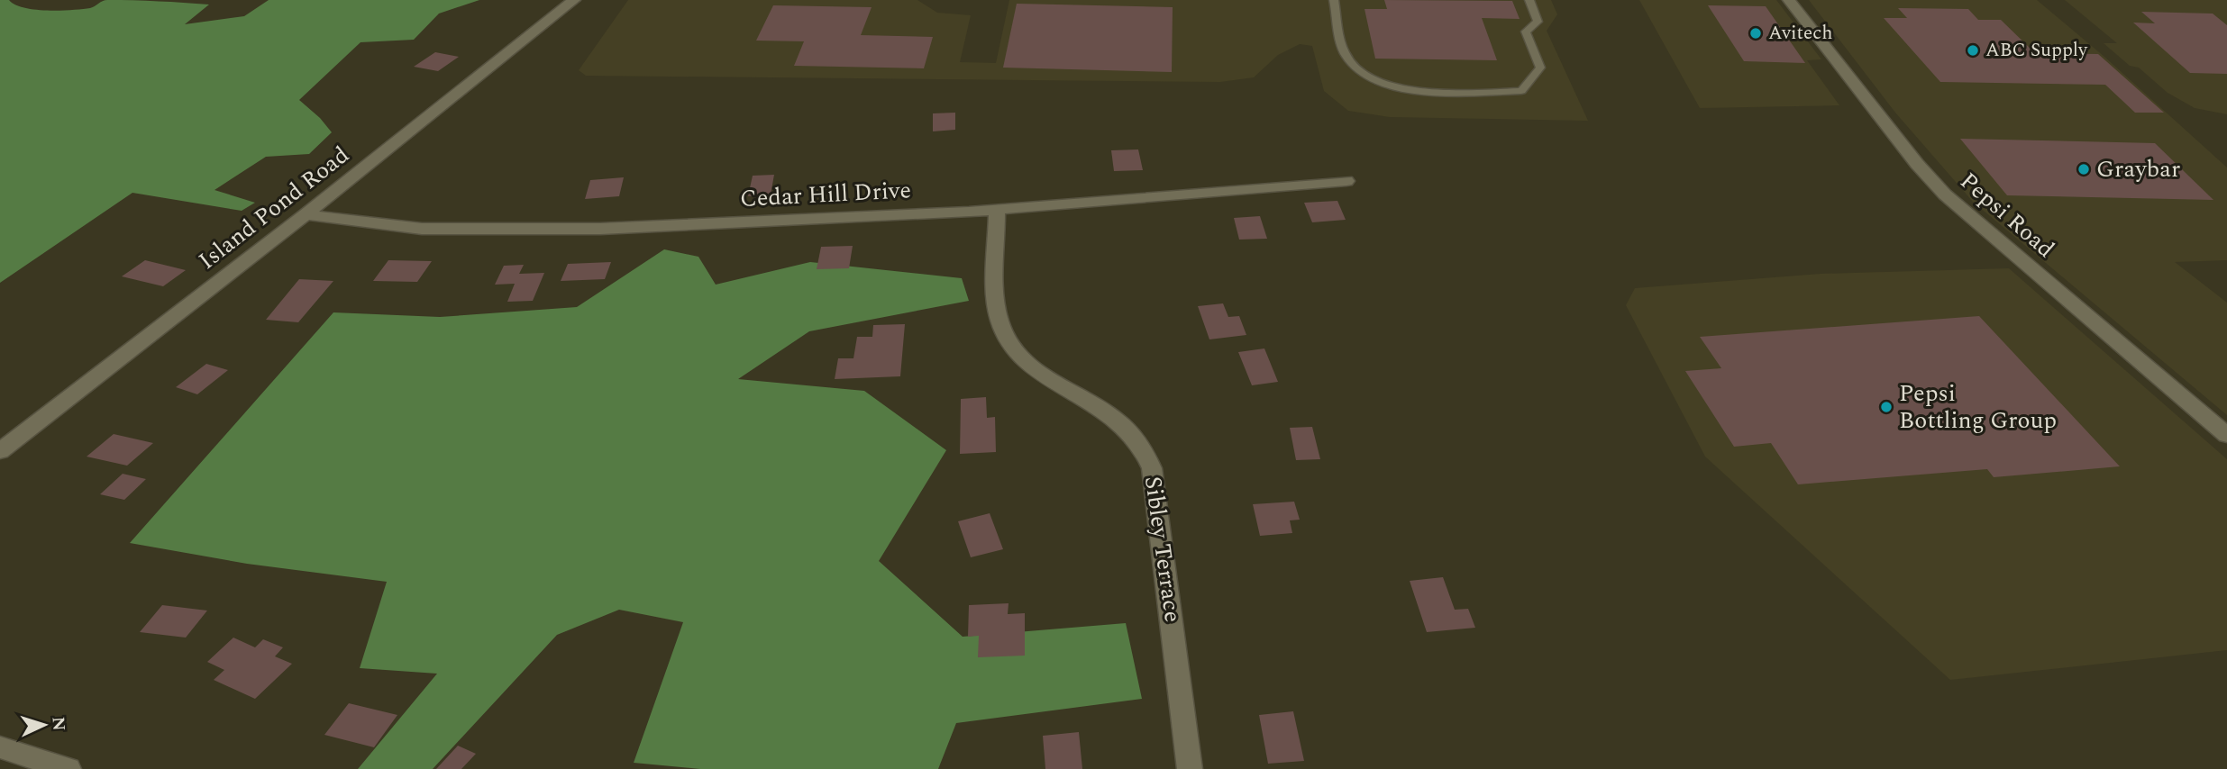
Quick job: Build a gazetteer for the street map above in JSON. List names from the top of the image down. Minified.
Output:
{"streets":{"street":["Cedar Hill Drive","Island Pond Road","Pepsi Road","Sibley Terrace"]},"crossings":[["Cedar Hill Drive","Island Pond Road"],["Cedar Hill Drive","Sibley Terrace"]],"places":["Avitech","ABC Supply","Graybar","Pepsi Bottling Group"],"north":"right"}
